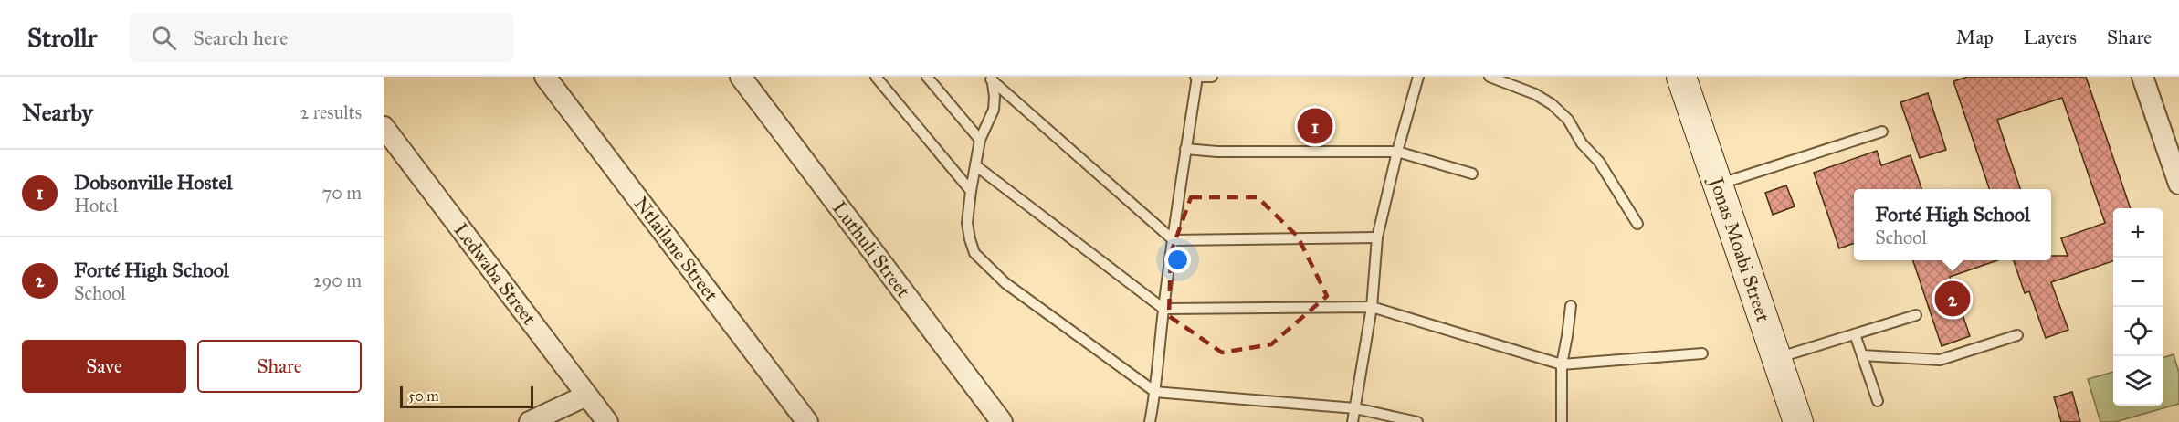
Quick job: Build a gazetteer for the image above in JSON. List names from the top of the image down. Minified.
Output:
{"streets":{"street":["Ntlailane Street","Luthuli Street","Jonas Moabi Street","Ledwaba Street"]},"scale_bar":"50 m","page":{"header":"Strollr","search":"Search here","nav":["Map","Layers","Share"],"heading":["Nearby","2 results"],"pins":["1","2"],"list":[{"mark":"1","name":"Dobsonville Hostel","note":"Hotel","value":"70 m"},{"mark":"2","name":"Forté High School","note":"School","value":"290 m"}],"popup":["Forté High School","School"],"map_buttons":["+","−"],"buttons":["Save","Share"],"scale":"50 m"}}
